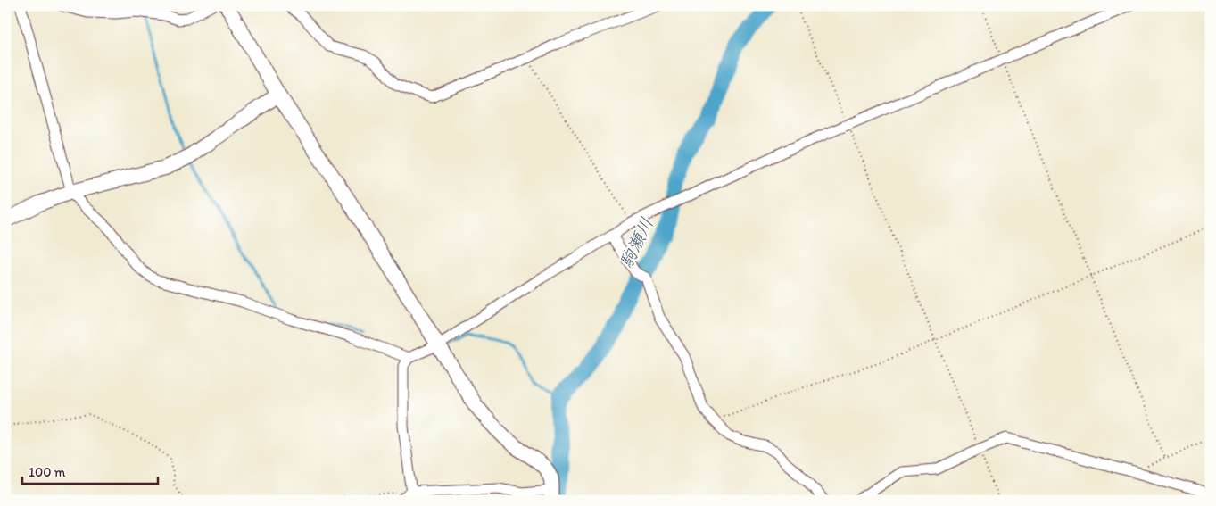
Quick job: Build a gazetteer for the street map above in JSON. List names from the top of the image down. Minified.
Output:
{"water":["駒瀬川"],"scale_bar":"100 m"}
